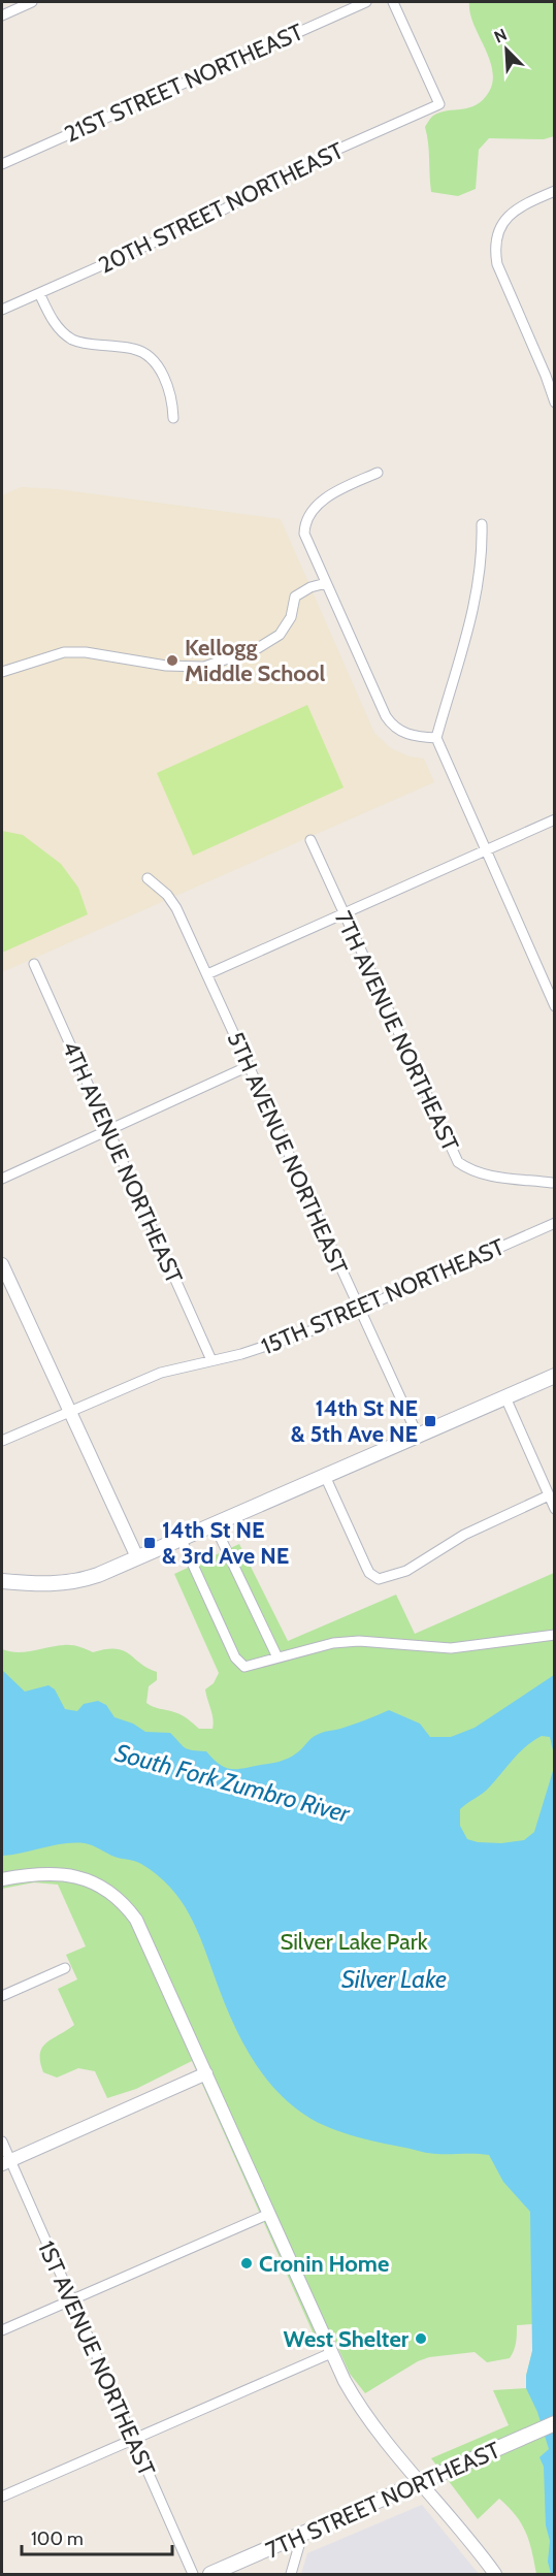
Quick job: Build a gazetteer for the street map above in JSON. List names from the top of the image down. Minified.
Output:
{"streets":{"main road":["7TH STREET NORTHEAST"],"street":["21ST STREET NORTHEAST","20TH STREET NORTHEAST","7TH AVENUE NORTHEAST","5TH AVENUE NORTHEAST","4TH AVENUE NORTHEAST","15TH STREET NORTHEAST","1ST AVENUE NORTHEAST"]},"crossings":[["5TH AVENUE NORTHEAST","15TH STREET NORTHEAST"],["4TH AVENUE NORTHEAST","15TH STREET NORTHEAST"]],"water":["South Fork Zumbro River","Silver Lake"],"parks":["Silver Lake Park"],"places":{"other":["Kellogg Middle School","Cronin Home","West Shelter"],"transit":["14th St NE & 5th Ave NE","14th St NE & 3rd Ave NE"]},"scale_bar":"100 m","north":"top left"}
